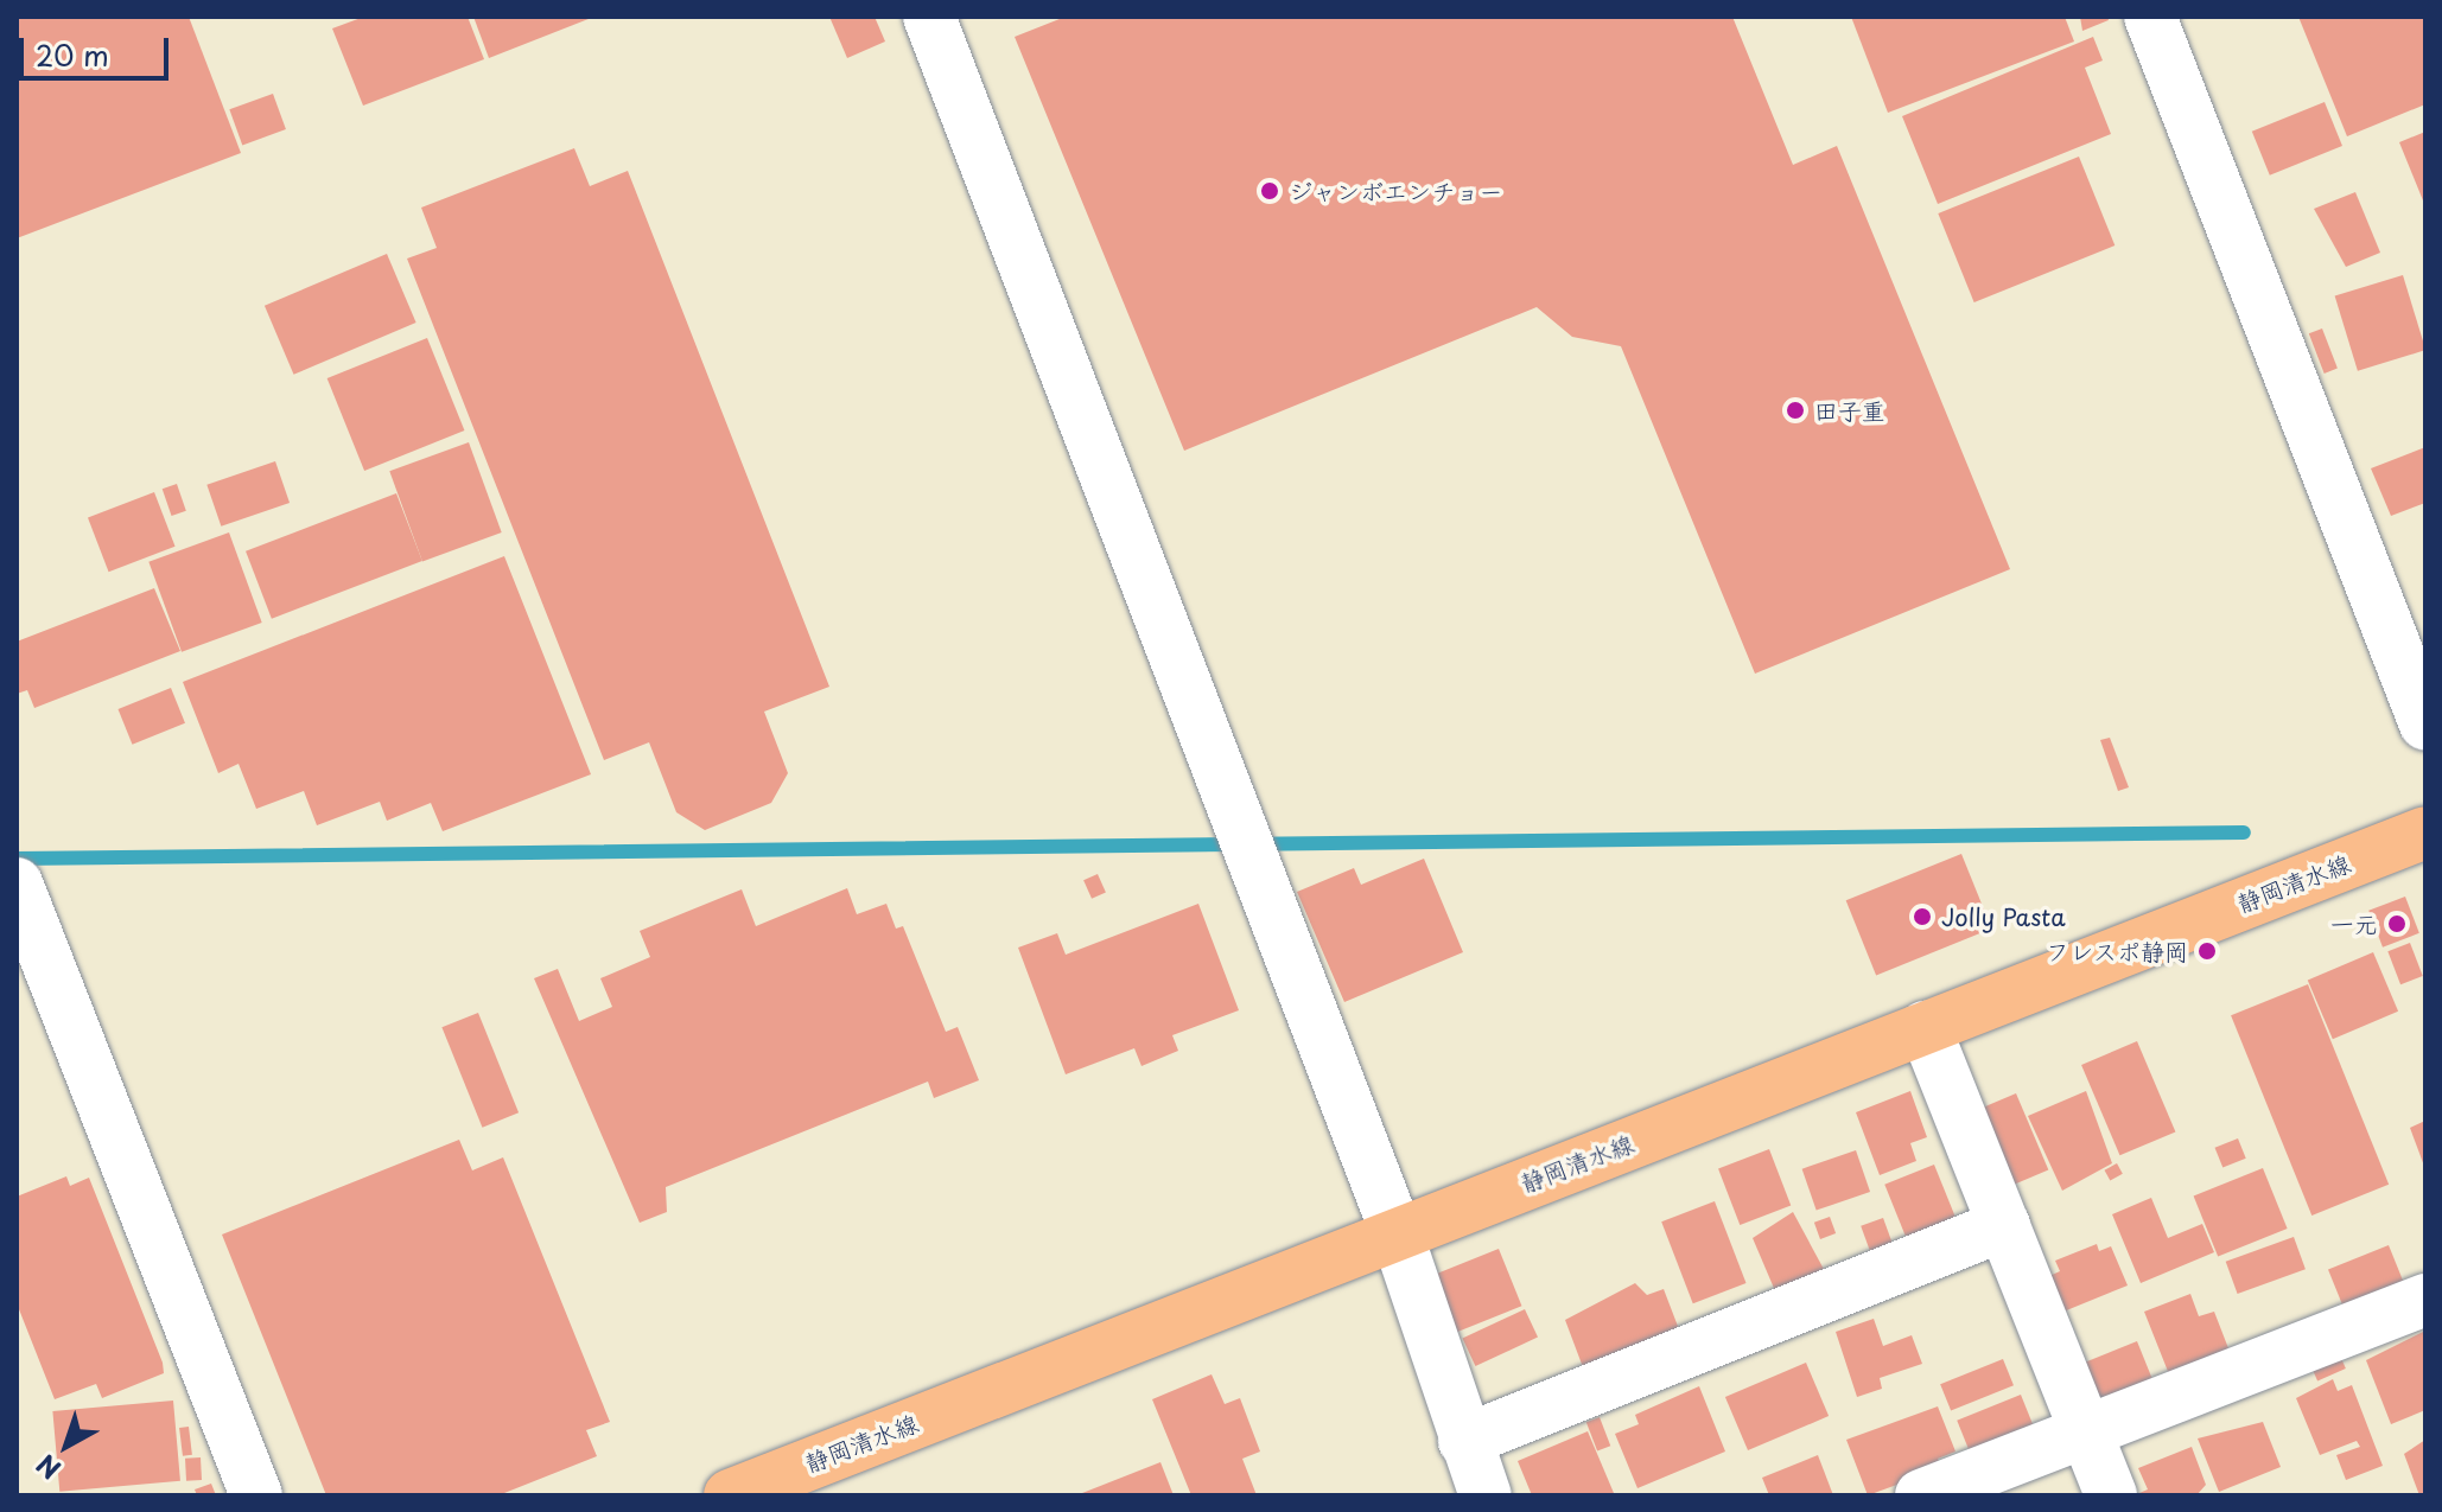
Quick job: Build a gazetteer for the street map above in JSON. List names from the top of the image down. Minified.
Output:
{"streets":{"main road":["静岡清水線"]},"places":["ジャンボエンチョー","田子重","Jolly Pasta","一元","フレスポ静岡"],"scale_bar":"20 m","north":"bottom left"}
